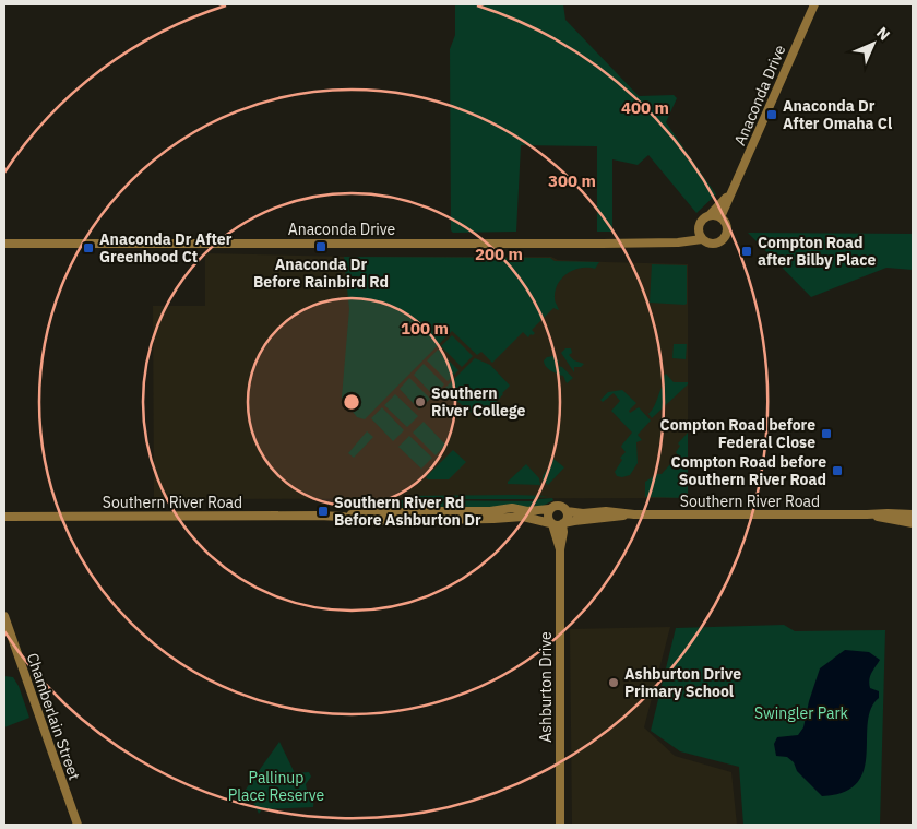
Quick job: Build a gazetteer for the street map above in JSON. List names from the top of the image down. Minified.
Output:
{"streets":{"main road":["Anaconda Drive","Southern River Road","Ashburton Drive","Chamberlain Street"]},"crossings":[["Southern River Road","Ashburton Drive"]],"parks":["Swingler Park","Pallinup Place Reserve"],"places":{"transit":["Anaconda Dr After Omaha Cl","Anaconda Dr Before Rainbird Rd","Anaconda Dr After Greenhood Ct","Compton Road after Bilby Place","Compton Road before Federal Close","Compton Road before Southern River Road","Southern River Rd Before Ashburton Dr"],"other":["Southern River College","Ashburton Drive Primary School"]},"north":"top right","rings":["400 m","300 m","200 m","100 m"]}
